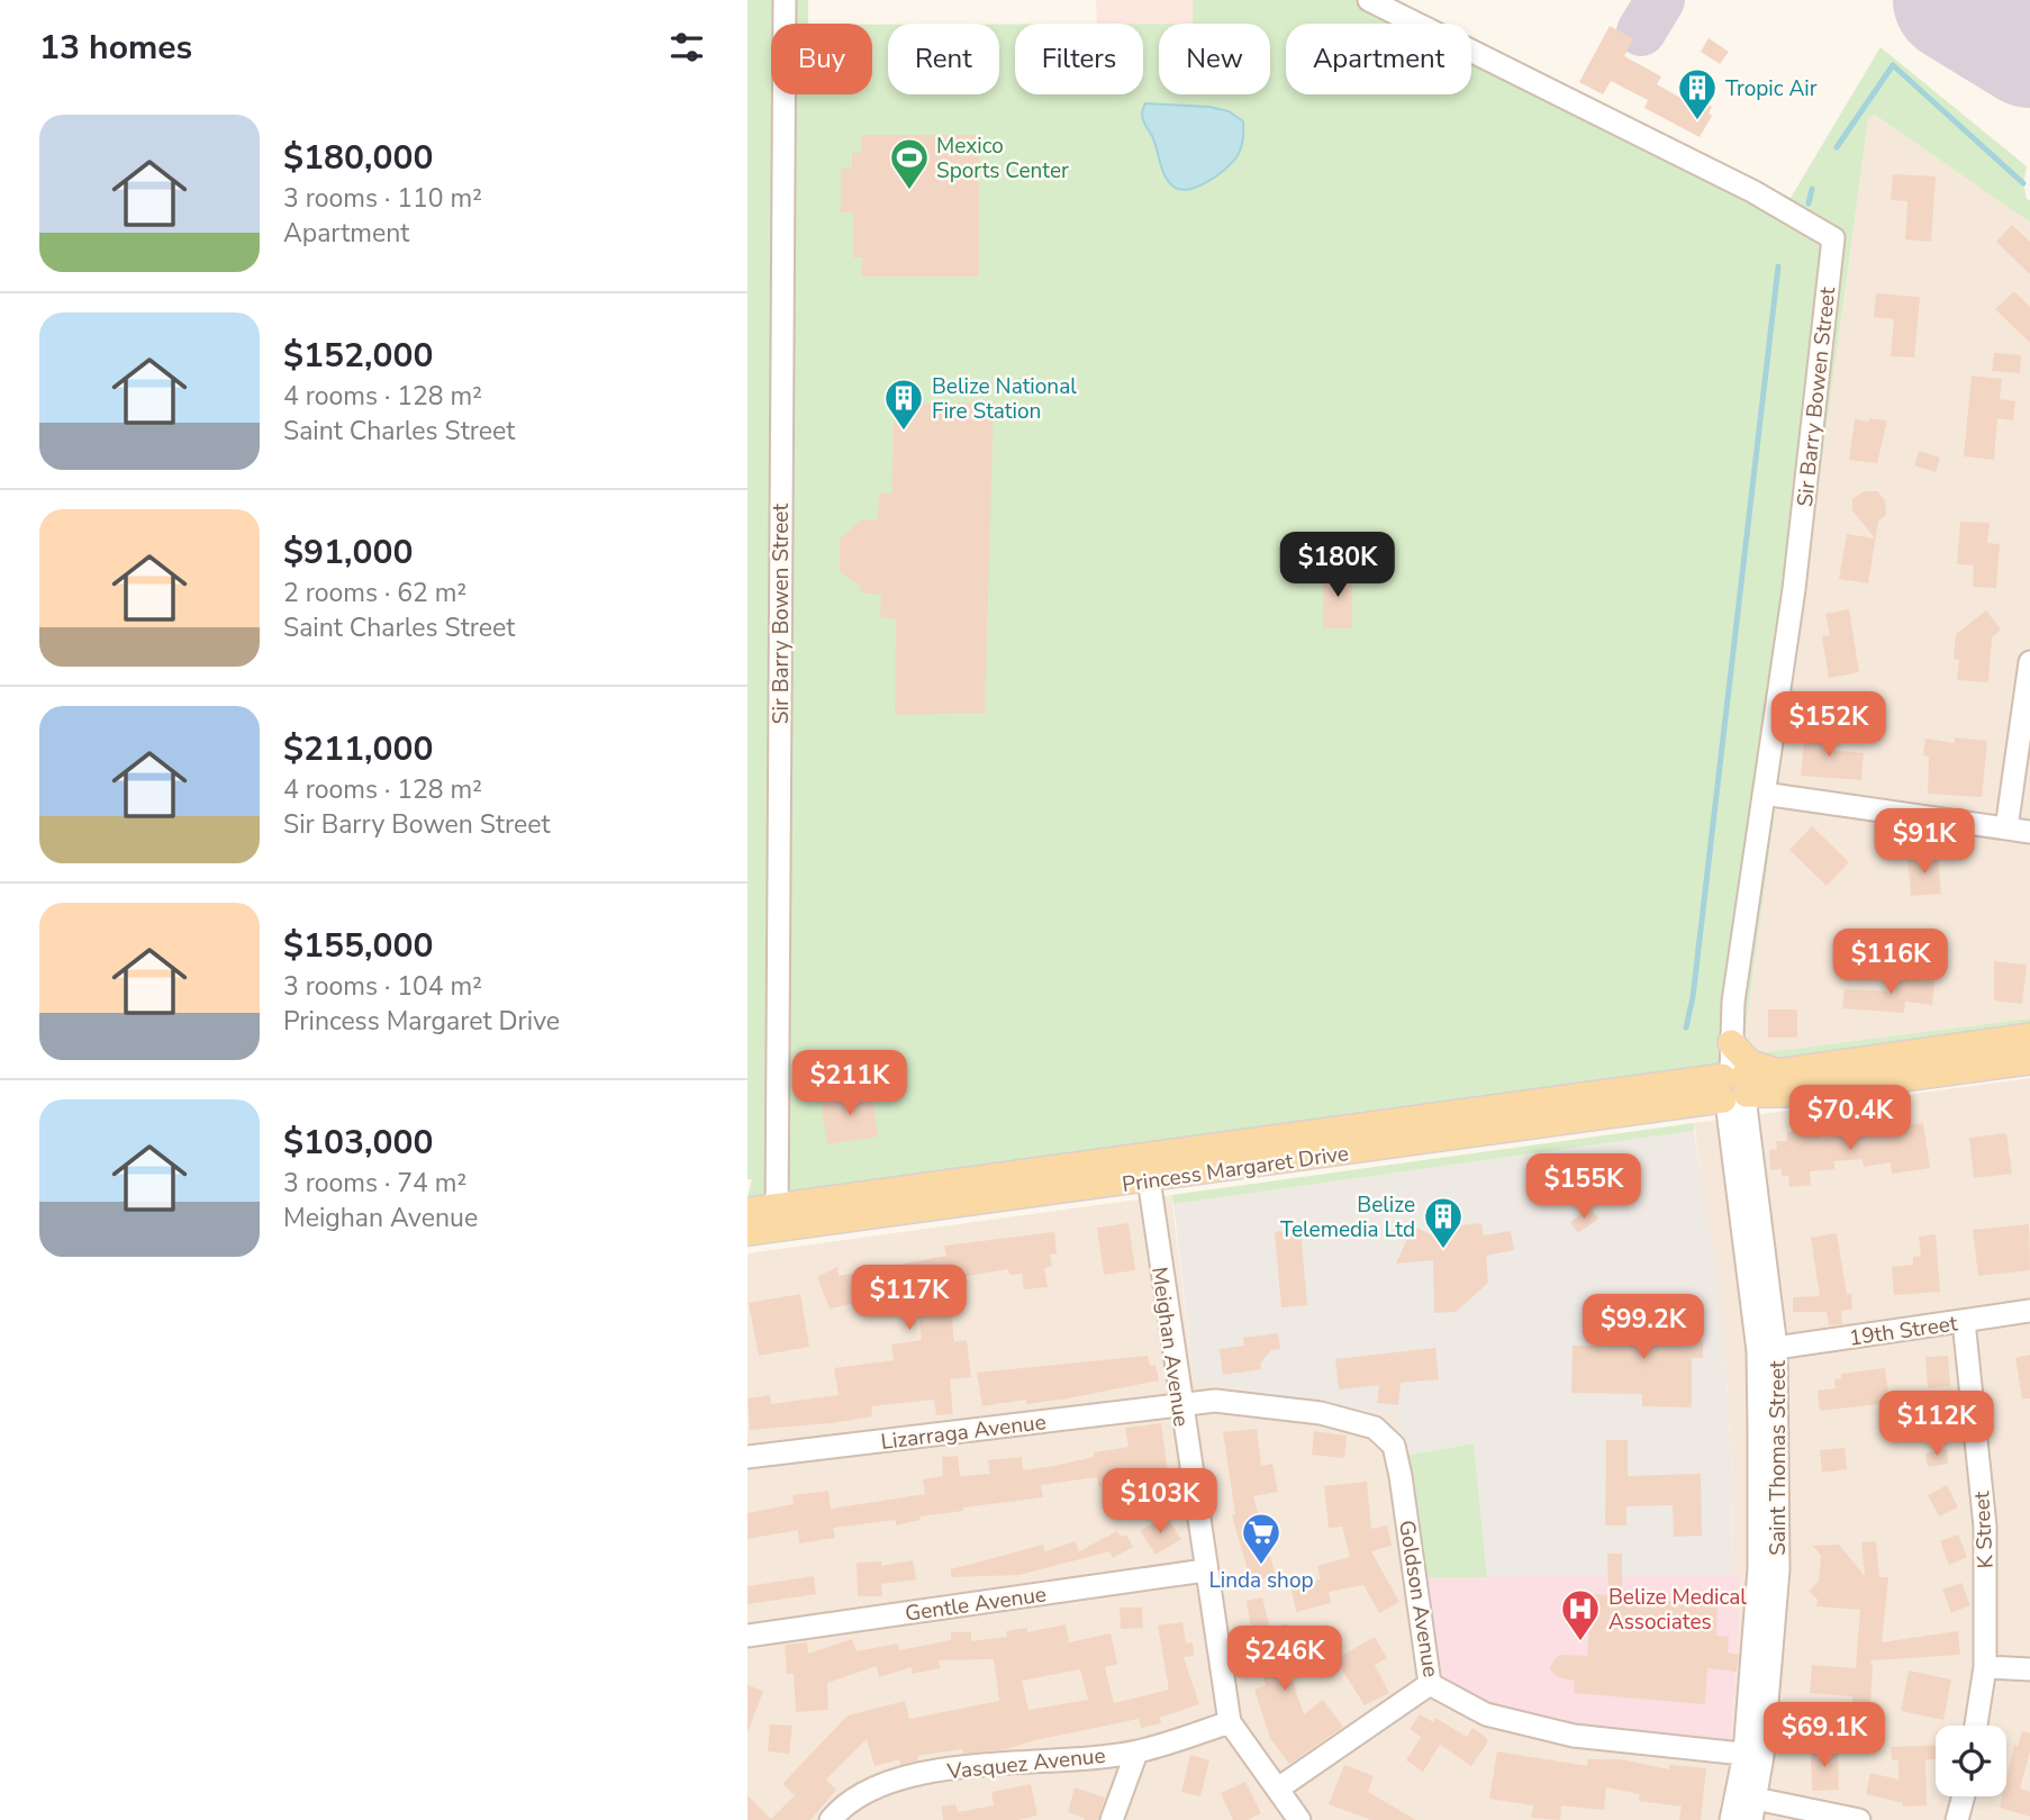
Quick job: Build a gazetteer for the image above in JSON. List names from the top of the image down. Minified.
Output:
{"streets":{"main road":["Princess Margaret Drive"],"street":["Sir Barry Bowen Street","19th Street","Meighan Avenue","Lizarraga Avenue","Saint Thomas Street","K Street","Goldson Avenue","Gentle Avenue","Vasquez Avenue"]},"crossings":[["Sir Barry Bowen Street","Princess Margaret Drive"],["Sir Barry Bowen Street","Saint Thomas Street"],["Princess Margaret Drive","Meighan Avenue"],["Princess Margaret Drive","Saint Thomas Street"],["19th Street","Saint Thomas Street"],["19th Street","K Street"],["Meighan Avenue","Lizarraga Avenue"],["Meighan Avenue","Goldson Avenue"],["Meighan Avenue","Gentle Avenue"],["Meighan Avenue","Vasquez Avenue"],["Lizarraga Avenue","Goldson Avenue"],["Saint Thomas Street","Goldson Avenue"]],"places":{"building":["Tropic Air","Belize National Fire Station","Belize Telemedia Ltd"],"sports":["Mexico Sports Center"],"supermarket":["Linda shop"],"hospital":["Belize Medical Associates"]},"page":{"heading":"13 homes","chip":["Buy","Rent","Filters","New","Apartment"],"list":[{"name":"$180,000","note":"3 rooms · 110 m² · Apartment"},{"name":"$152,000","note":"4 rooms · 128 m² · Saint Charles Street"},{"name":"$91,000","note":"2 rooms · 62 m² · Saint Charles Street"},{"name":"$211,000","note":"4 rooms · 128 m² · Sir Barry Bowen Street"},{"name":"$155,000","note":"3 rooms · 104 m² · Princess Margaret Drive"},{"name":"$103,000","note":"3 rooms · 74 m² · Meighan Avenue"}],"price":["$180K","$152K","$91K","$116K","$211K","$70.4K","$155K","$117K","$99.2K","$112K","$103K","$246K","$69.1K"]}}
